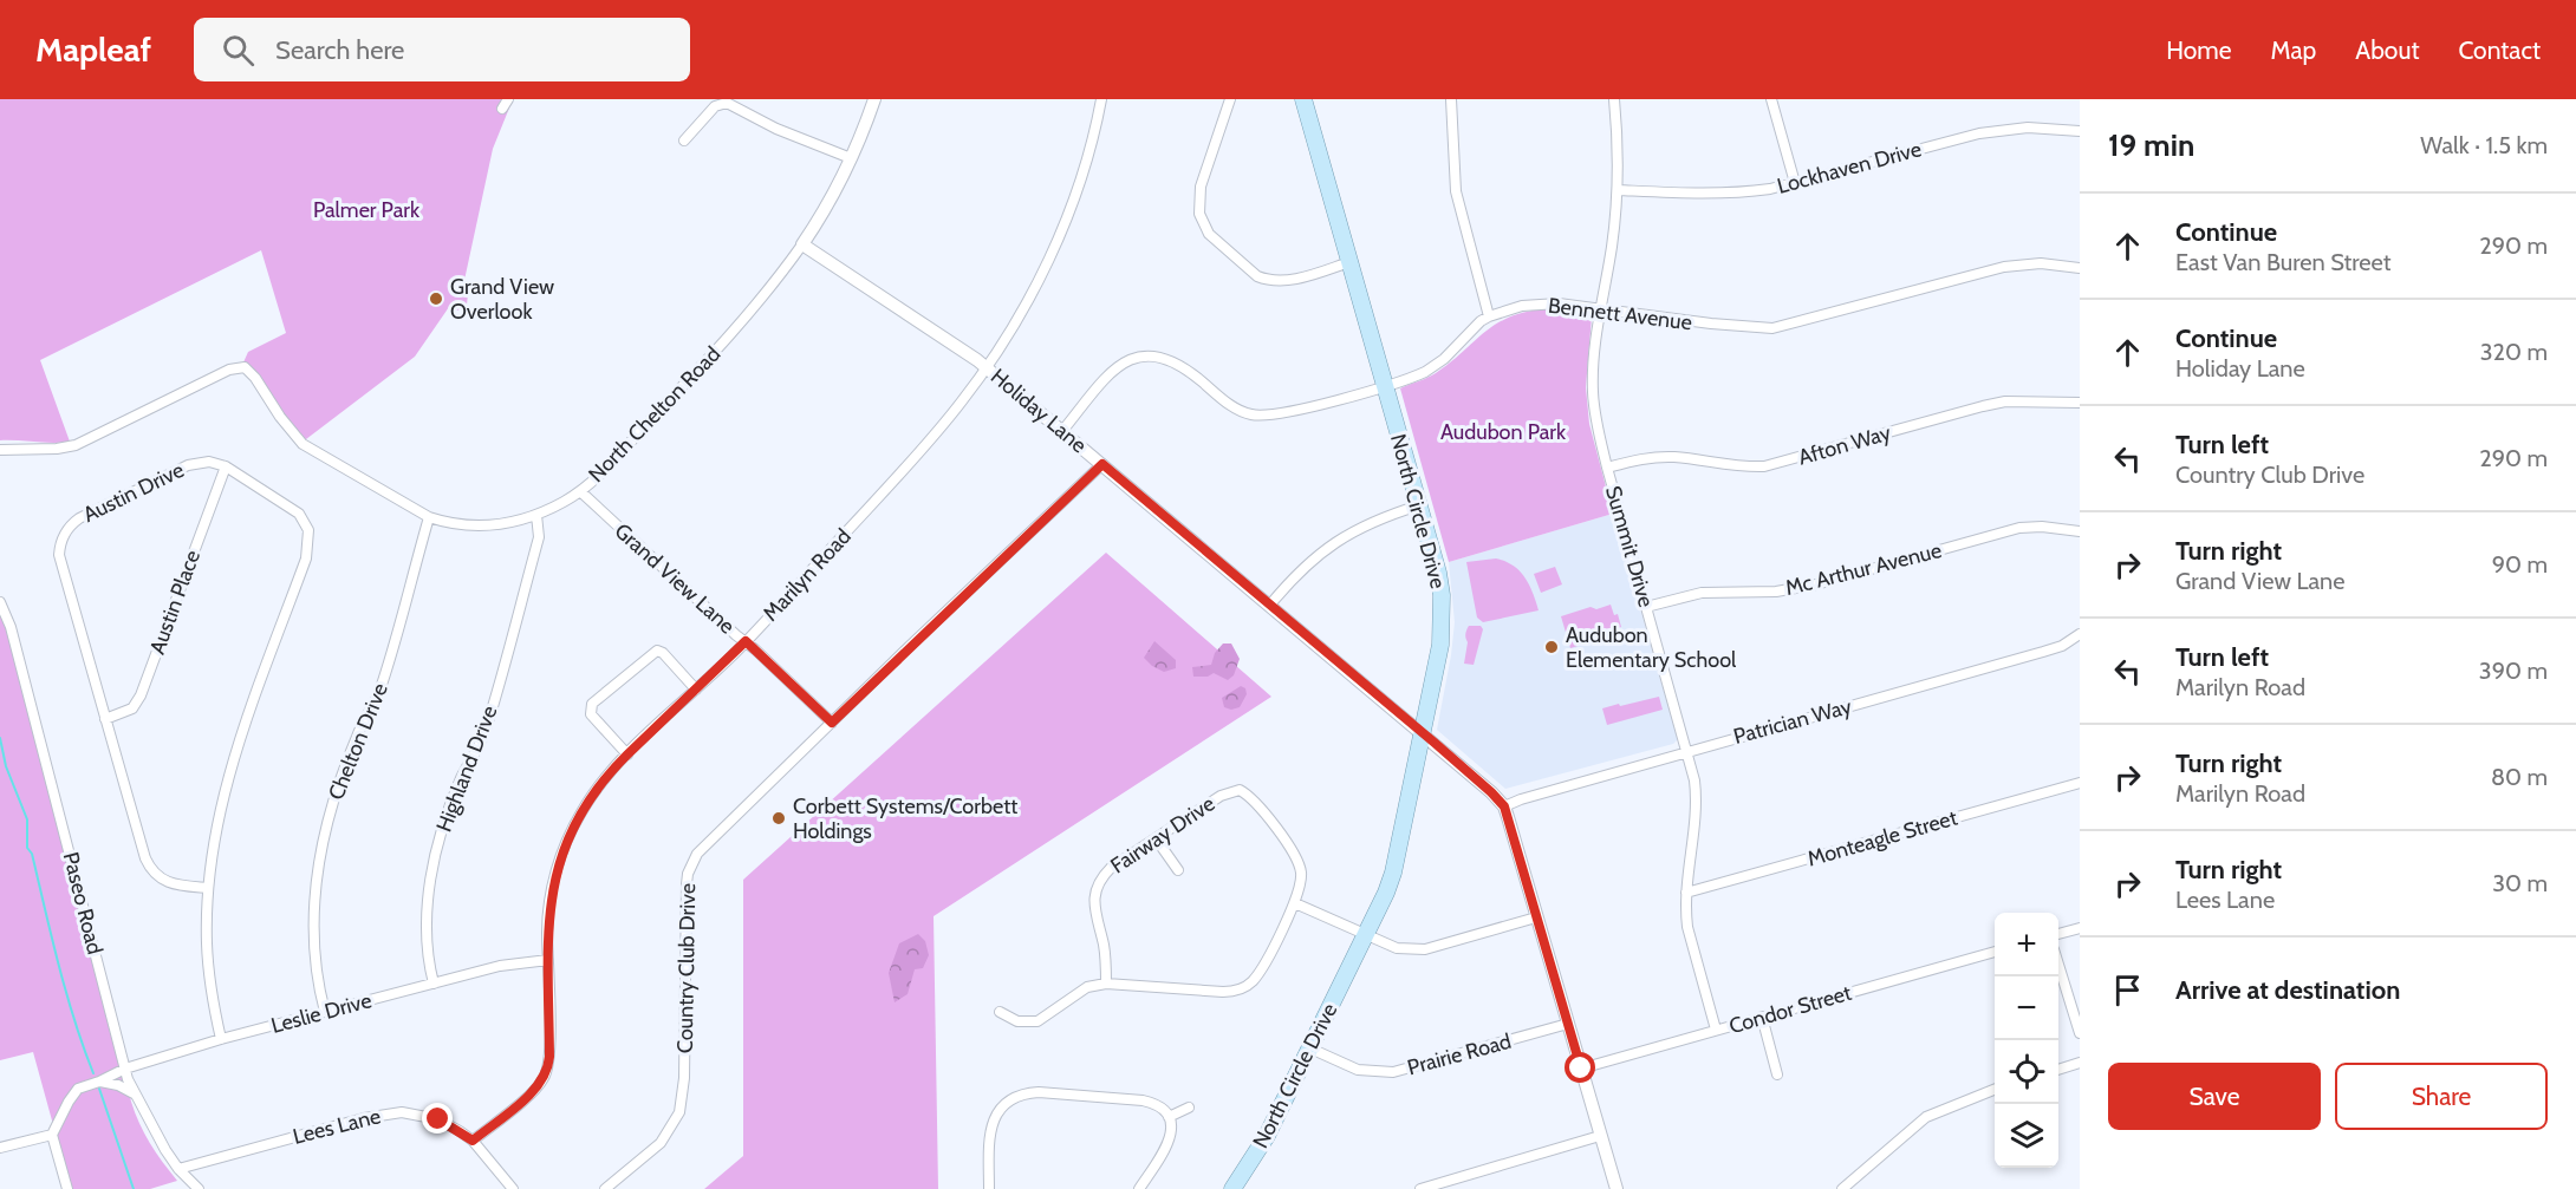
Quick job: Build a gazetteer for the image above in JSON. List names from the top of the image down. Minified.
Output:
{"streets":{"main road":["North Circle Drive"],"street":["Lockhaven Drive","Bennett Avenue","Holiday Lane","North Chelton Road","Afton Way","Austin Drive","Summit Drive","Mc Arthur Avenue","Marilyn Road","Grand View Lane","Austin Place","Patrician Way","Chelton Drive","Highland Drive","Fairway Drive","Monteagle Street","Paseo Road","Country Club Drive","Condor Street","Leslie Drive","Prairie Road","Lees Lane"]},"crossings":[["Lockhaven Drive","Summit Drive"],["Bennett Avenue","Holiday Lane"],["Bennett Avenue","North Circle Drive"],["Bennett Avenue","Summit Drive"],["Holiday Lane","North Chelton Road"],["Holiday Lane","North Circle Drive"],["Holiday Lane","Marilyn Road"],["Holiday Lane","Patrician Way"],["Holiday Lane","Country Club Drive"],["North Chelton Road","Grand View Lane"],["North Chelton Road","Chelton Drive"],["North Chelton Road","Highland Drive"],["Afton Way","Summit Drive"],["Austin Drive","Austin Place"],["Austin Drive","Leslie Drive"],["North Circle Drive","Prairie Road"],["Summit Drive","Mc Arthur Avenue"],["Summit Drive","Patrician Way"],["Summit Drive","Monteagle Street"],["Summit Drive","Condor Street"],["Marilyn Road","Grand View Lane"],["Marilyn Road","Leslie Drive"],["Marilyn Road","Lees Lane"],["Grand View Lane","Country Club Drive"],["Chelton Drive","Leslie Drive"],["Highland Drive","Leslie Drive"],["Paseo Road","Leslie Drive"],["Paseo Road","Lees Lane"]],"parks":["Palmer Park","Audubon Park"],"places":["Grand View Overlook","Audubon Elementary School","Corbett Systems/Corbett Holdings"],"page":{"header":"Mapleaf","search":"Search here","nav":["Home","Map","About","Contact"],"heading":["19 min","Walk · 1.5 km"],"list":[["Continue","East Van Buren Street","290 m"],["Continue","Holiday Lane","320 m"],["Turn left","Country Club Drive","290 m"],["Turn right","Grand View Lane","90 m"],["Turn left","Marilyn Road","390 m"],["Turn right","Marilyn Road","80 m"],["Turn right","Lees Lane","30 m"],"Arrive at destination"],"map_buttons":["+","−"],"buttons":["Save","Share"]}}
